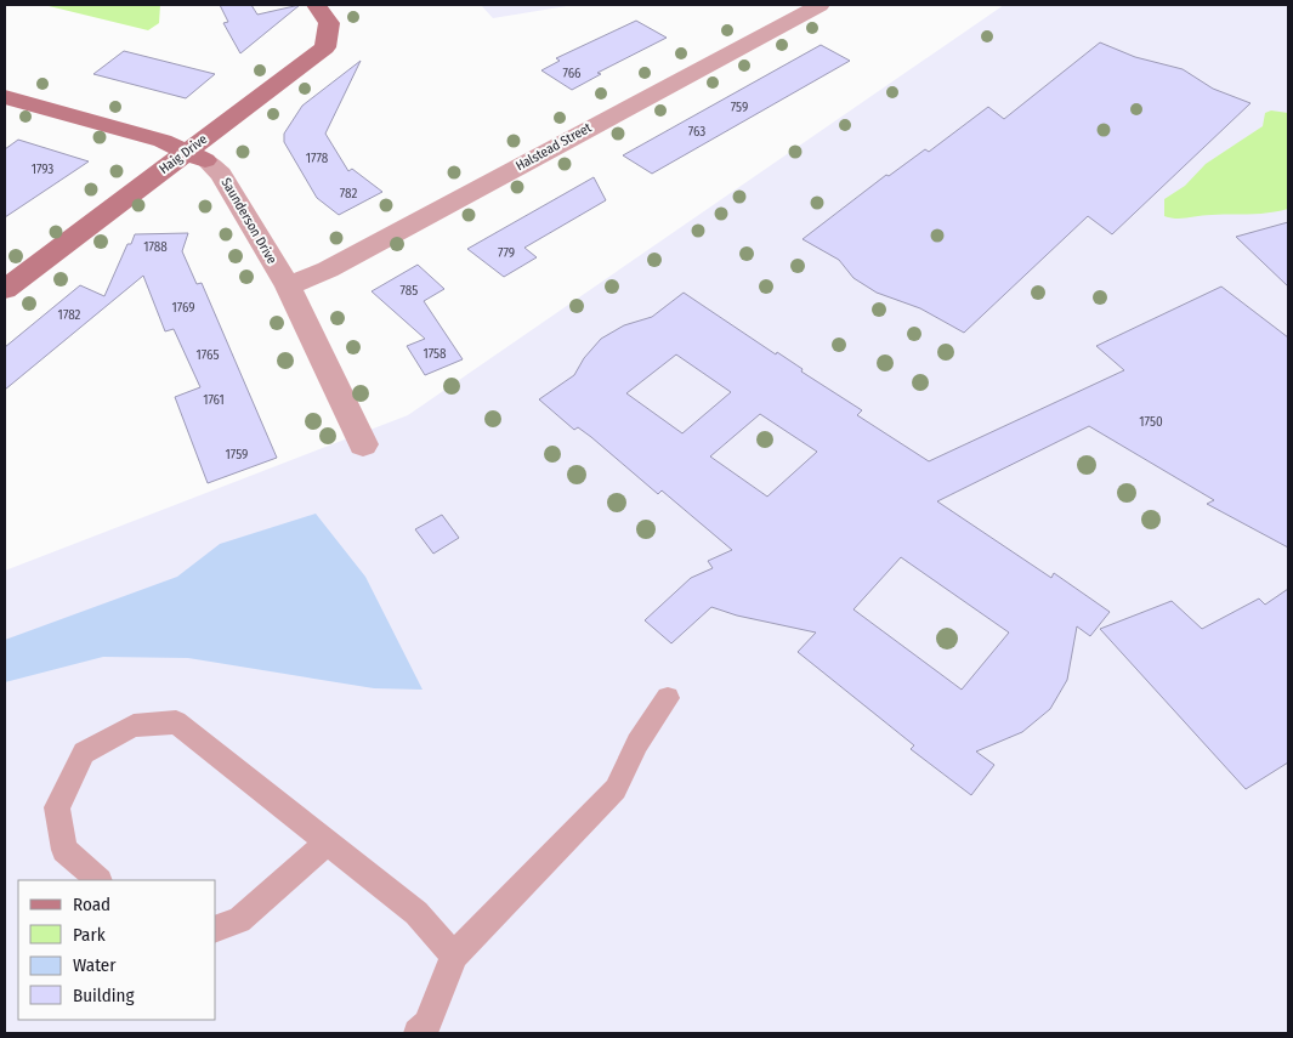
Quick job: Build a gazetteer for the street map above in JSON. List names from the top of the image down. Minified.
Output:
{"streets":{"street":["Halstead Street","Haig Drive","Saunderson Drive"]},"crossings":[["Halstead Street","Saunderson Drive"],["Haig Drive","Saunderson Drive"]],"house_numbers":["766","759","763","1778","1793","782","1788","779","785","1769","1782","1758","1765","1761","1750","1759"],"legend":["Road","Park","Water","Building"]}
